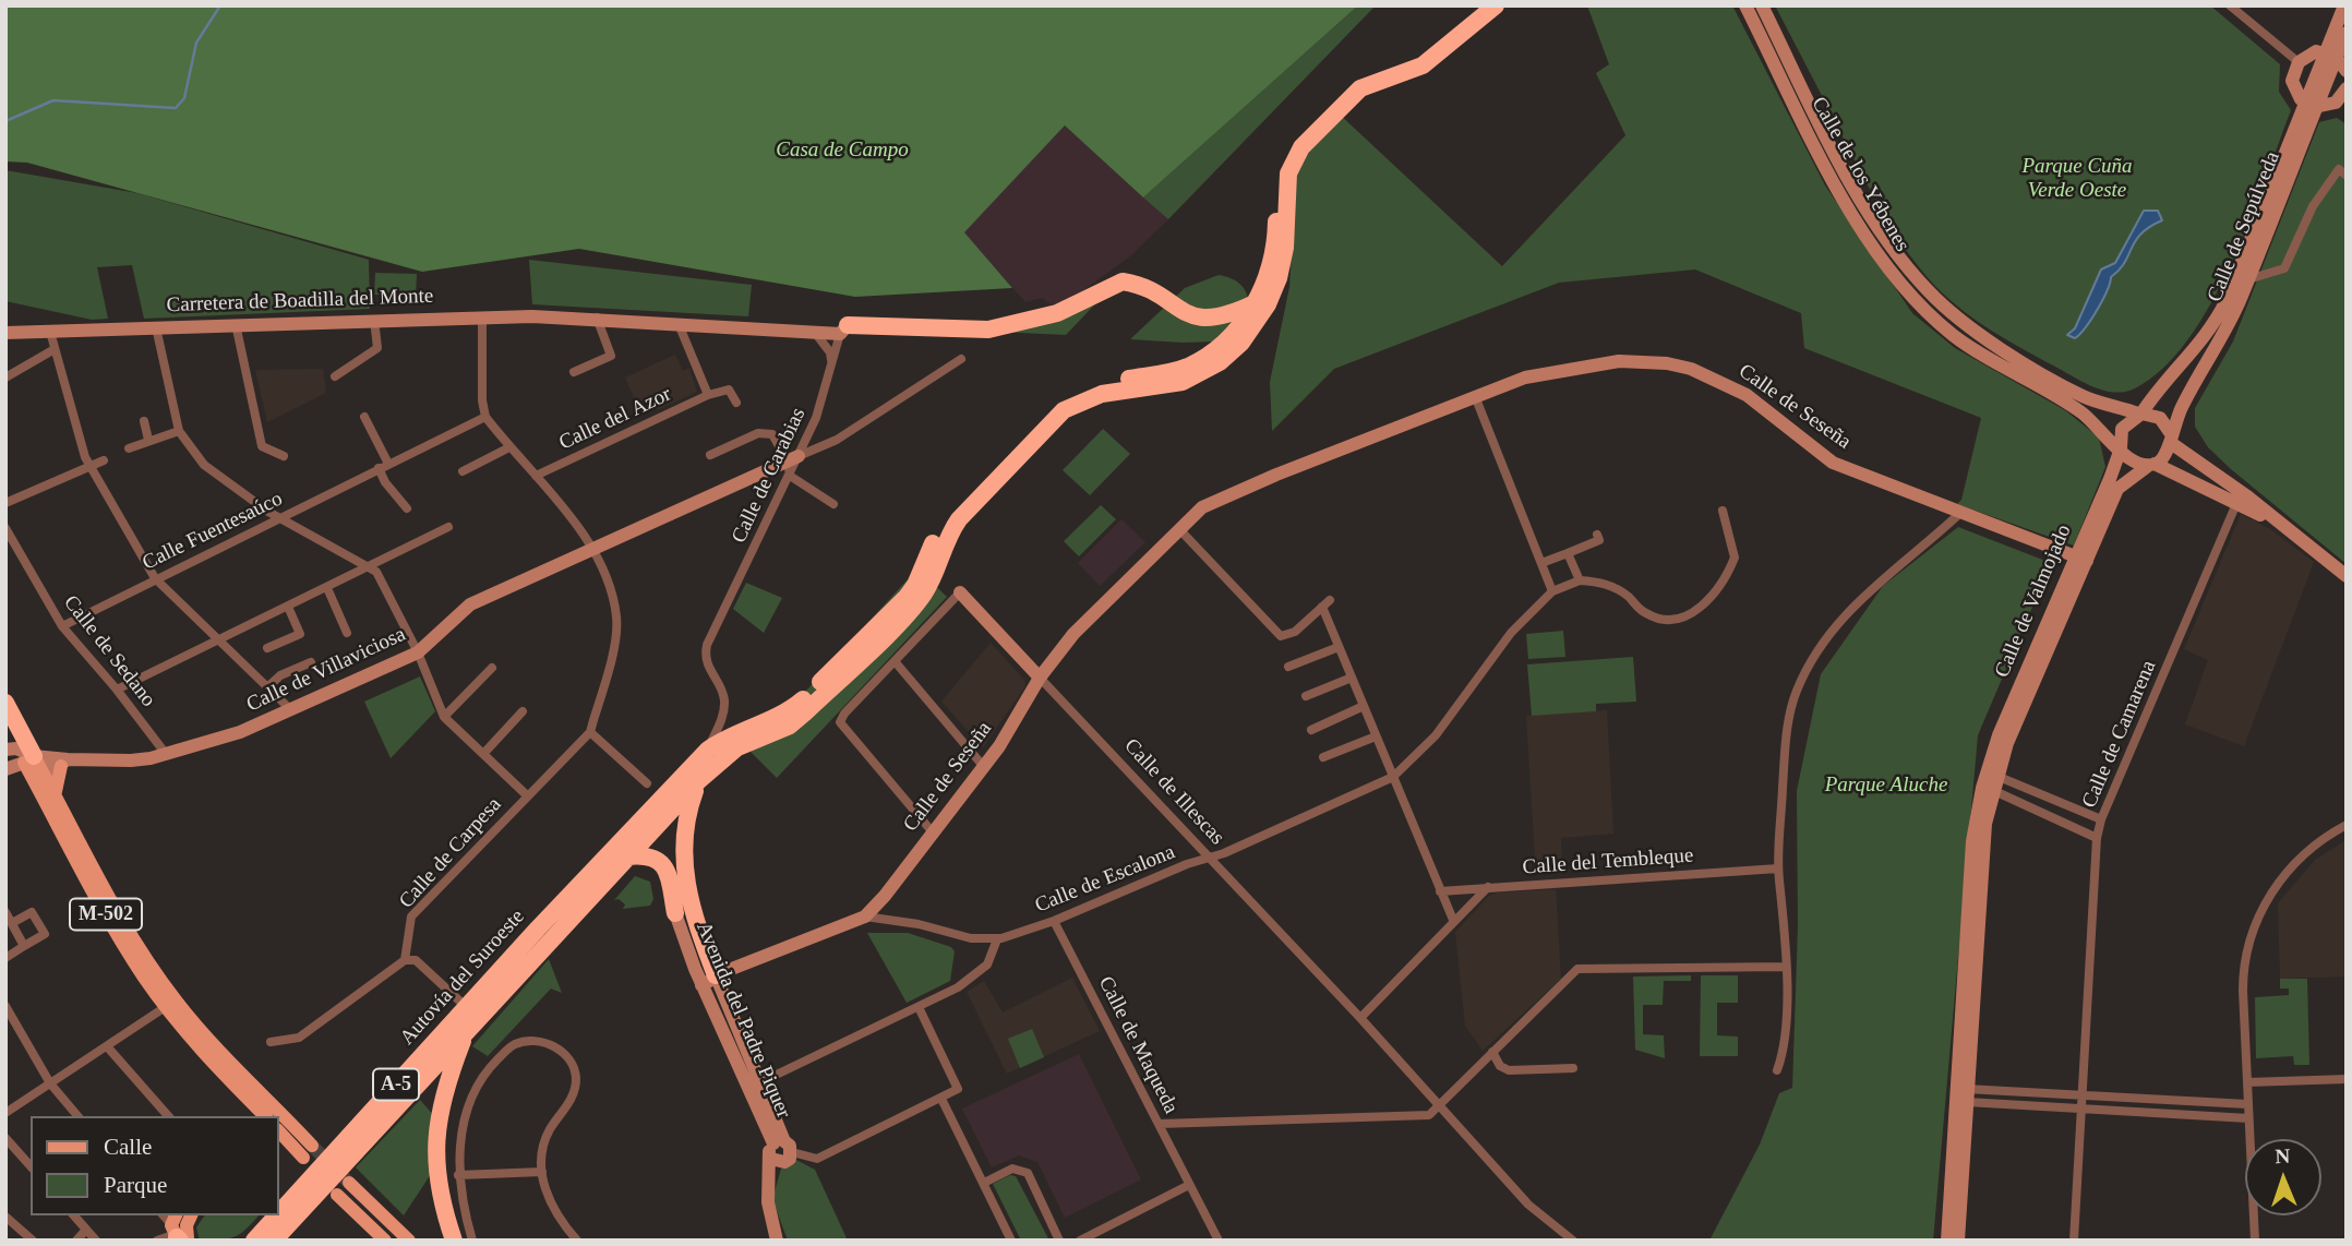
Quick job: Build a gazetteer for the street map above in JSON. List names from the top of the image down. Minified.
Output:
{"streets":{"highway":["M-502","Autovía del Suroeste","A-5"],"street":["Calle de los Yébenes","Calle de Sepúlveda","Carretera de Boadilla del Monte","Calle de Seseña","Calle del Azor","Calle de Carabias","Calle Fuentesaúco","Calle de Valmojado","Calle de Sedano","Calle de Villaviciosa","Calle de Camarena","Calle de Illescas","Calle de Carpesa","Calle del Tembleque","Calle de Escalona","Avenida del Padre Piquer","Calle de Maqueda"]},"crossings":[["Calle de los Yébenes","Calle de Sepúlveda"],["Calle de los Yébenes","Calle de Valmojado"],["Calle de los Yébenes","Calle de Camarena"],["Calle de Sepúlveda","Calle de Valmojado"],["Carretera de Boadilla del Monte","Calle de Carabias"],["Calle de Seseña","Calle de Valmojado"],["Calle de Seseña","Calle de Illescas"],["Calle de Seseña","Calle de Escalona"],["Calle de Seseña","Avenida del Padre Piquer"],["Calle de Carabias","Calle de Villaviciosa"],["Calle de Carabias","Autovía del Suroeste"],["Calle Fuentesaúco","Calle de Sedano"],["Calle de Sedano","Calle de Villaviciosa"],["Calle de Villaviciosa","M-502"],["Calle de Illescas","Calle de Escalona"],["Calle de Escalona","Calle de Maqueda"]],"parks":["Casa de Campo","Parque Cuña Verde Oeste","Parque Aluche"],"legend":["Calle","Parque"],"north":"top"}
